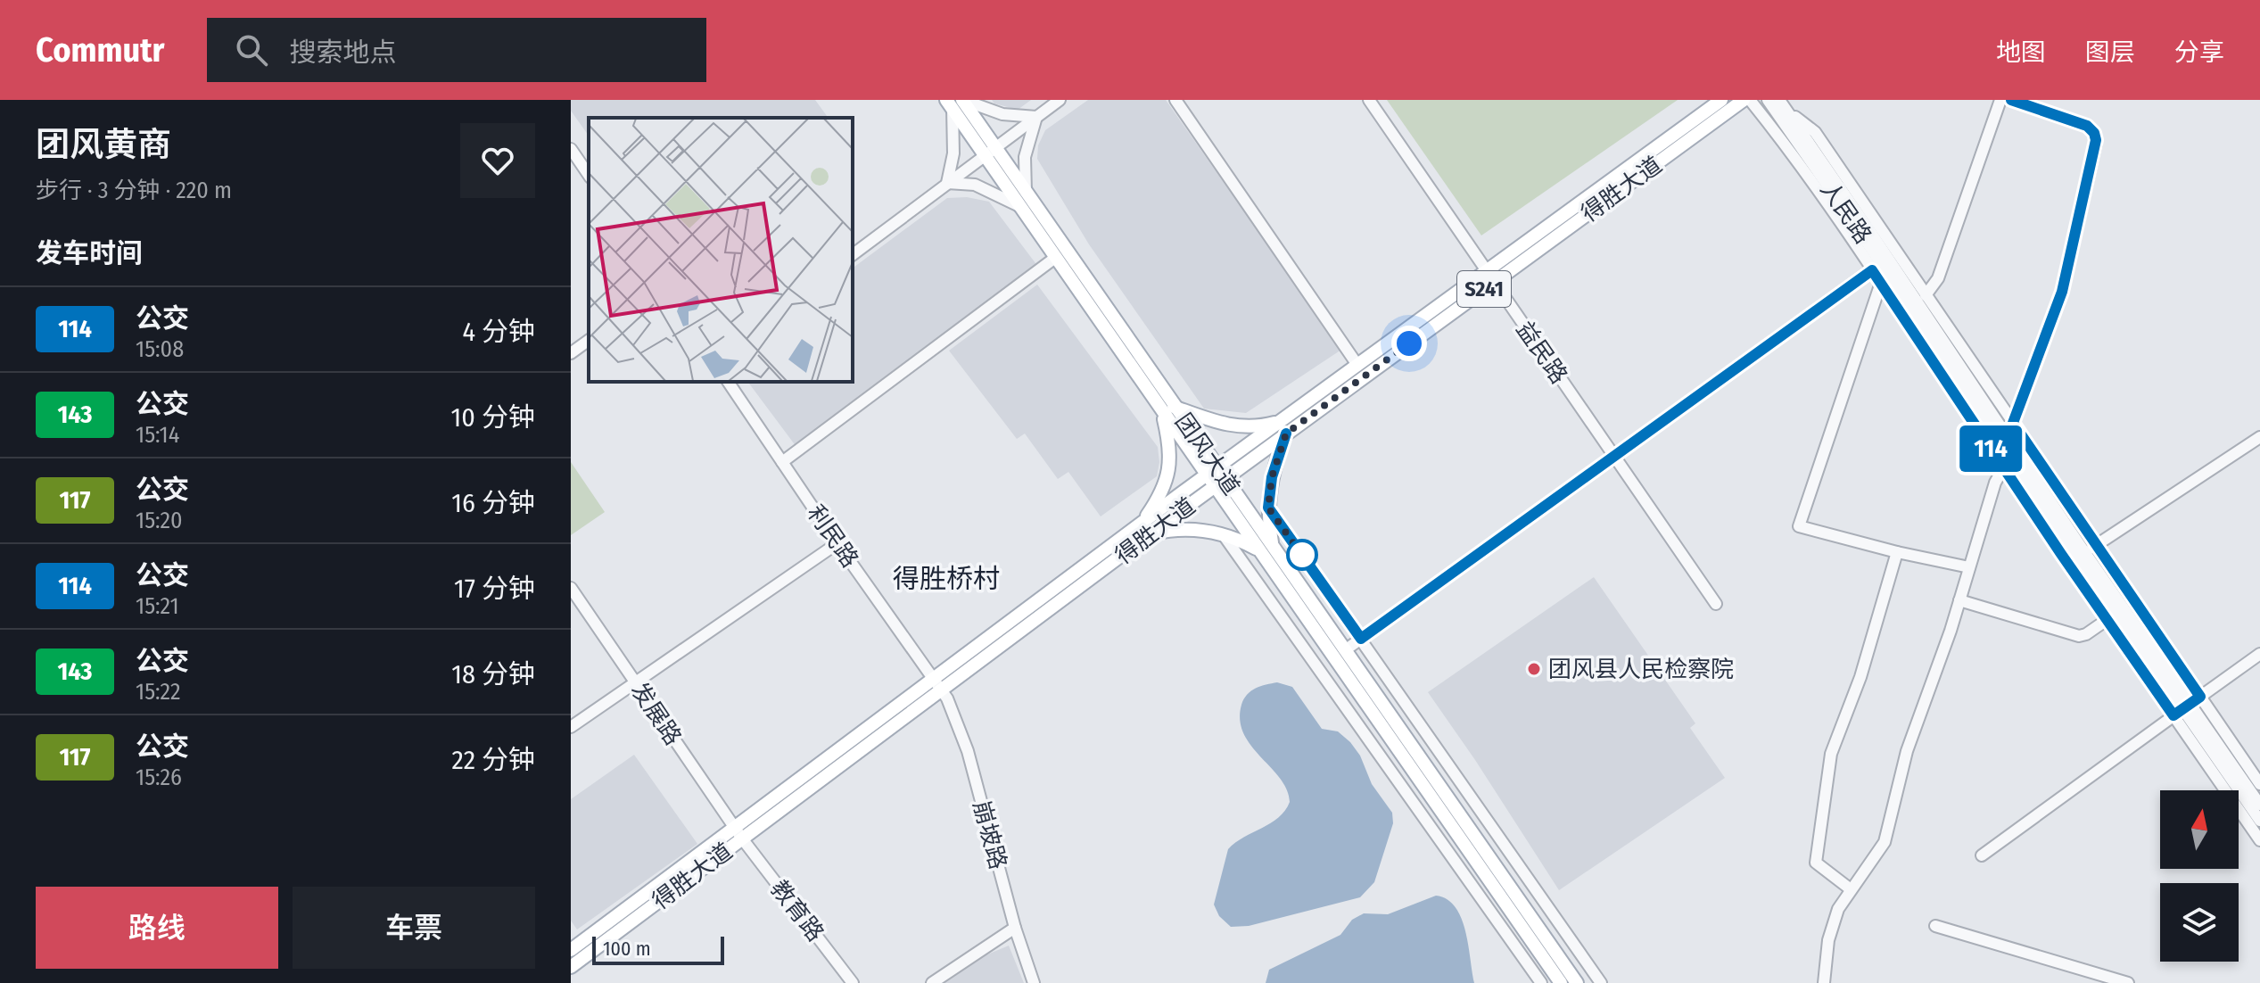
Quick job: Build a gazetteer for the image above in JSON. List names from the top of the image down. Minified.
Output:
{"streets":{"main road":["得胜大道","S241","团风大道"],"street":["人民路","益民路","利民路","发展路","崩坡路","教育路"]},"crossings":[["得胜大道","益民路"],["得胜大道","团风大道"],["得胜大道","利民路"],["得胜大道","发展路"],["得胜大道","崩坡路"],["得胜大道","教育路"],["利民路","崩坡路"],["发展路","教育路"]],"districts":["得胜桥村"],"places":["团风县人民检察院"],"lines":["bus line 114"],"scale_bar":"100 m","north":"top","page":{"header":"Commutr","search":"搜索地点","nav":["地图","图层","分享"],"heading":[["团风黄商","步行 · 3 分钟 · 220 m"],"发车时间"],"on_map":"114","list":[{"mark":"114","name":"公交","note":"15:08","value":"4 分钟"},{"mark":"143","name":"公交","note":"15:14","value":"10 分钟"},{"mark":"117","name":"公交","note":"15:20","value":"16 分钟"},{"mark":"114","name":"公交","note":"15:21","value":"17 分钟"},{"mark":"143","name":"公交","note":"15:22","value":"18 分钟"},{"mark":"117","name":"公交","note":"15:26","value":"22 分钟"}],"buttons":["路线","车票"],"scale":"100 m"}}
